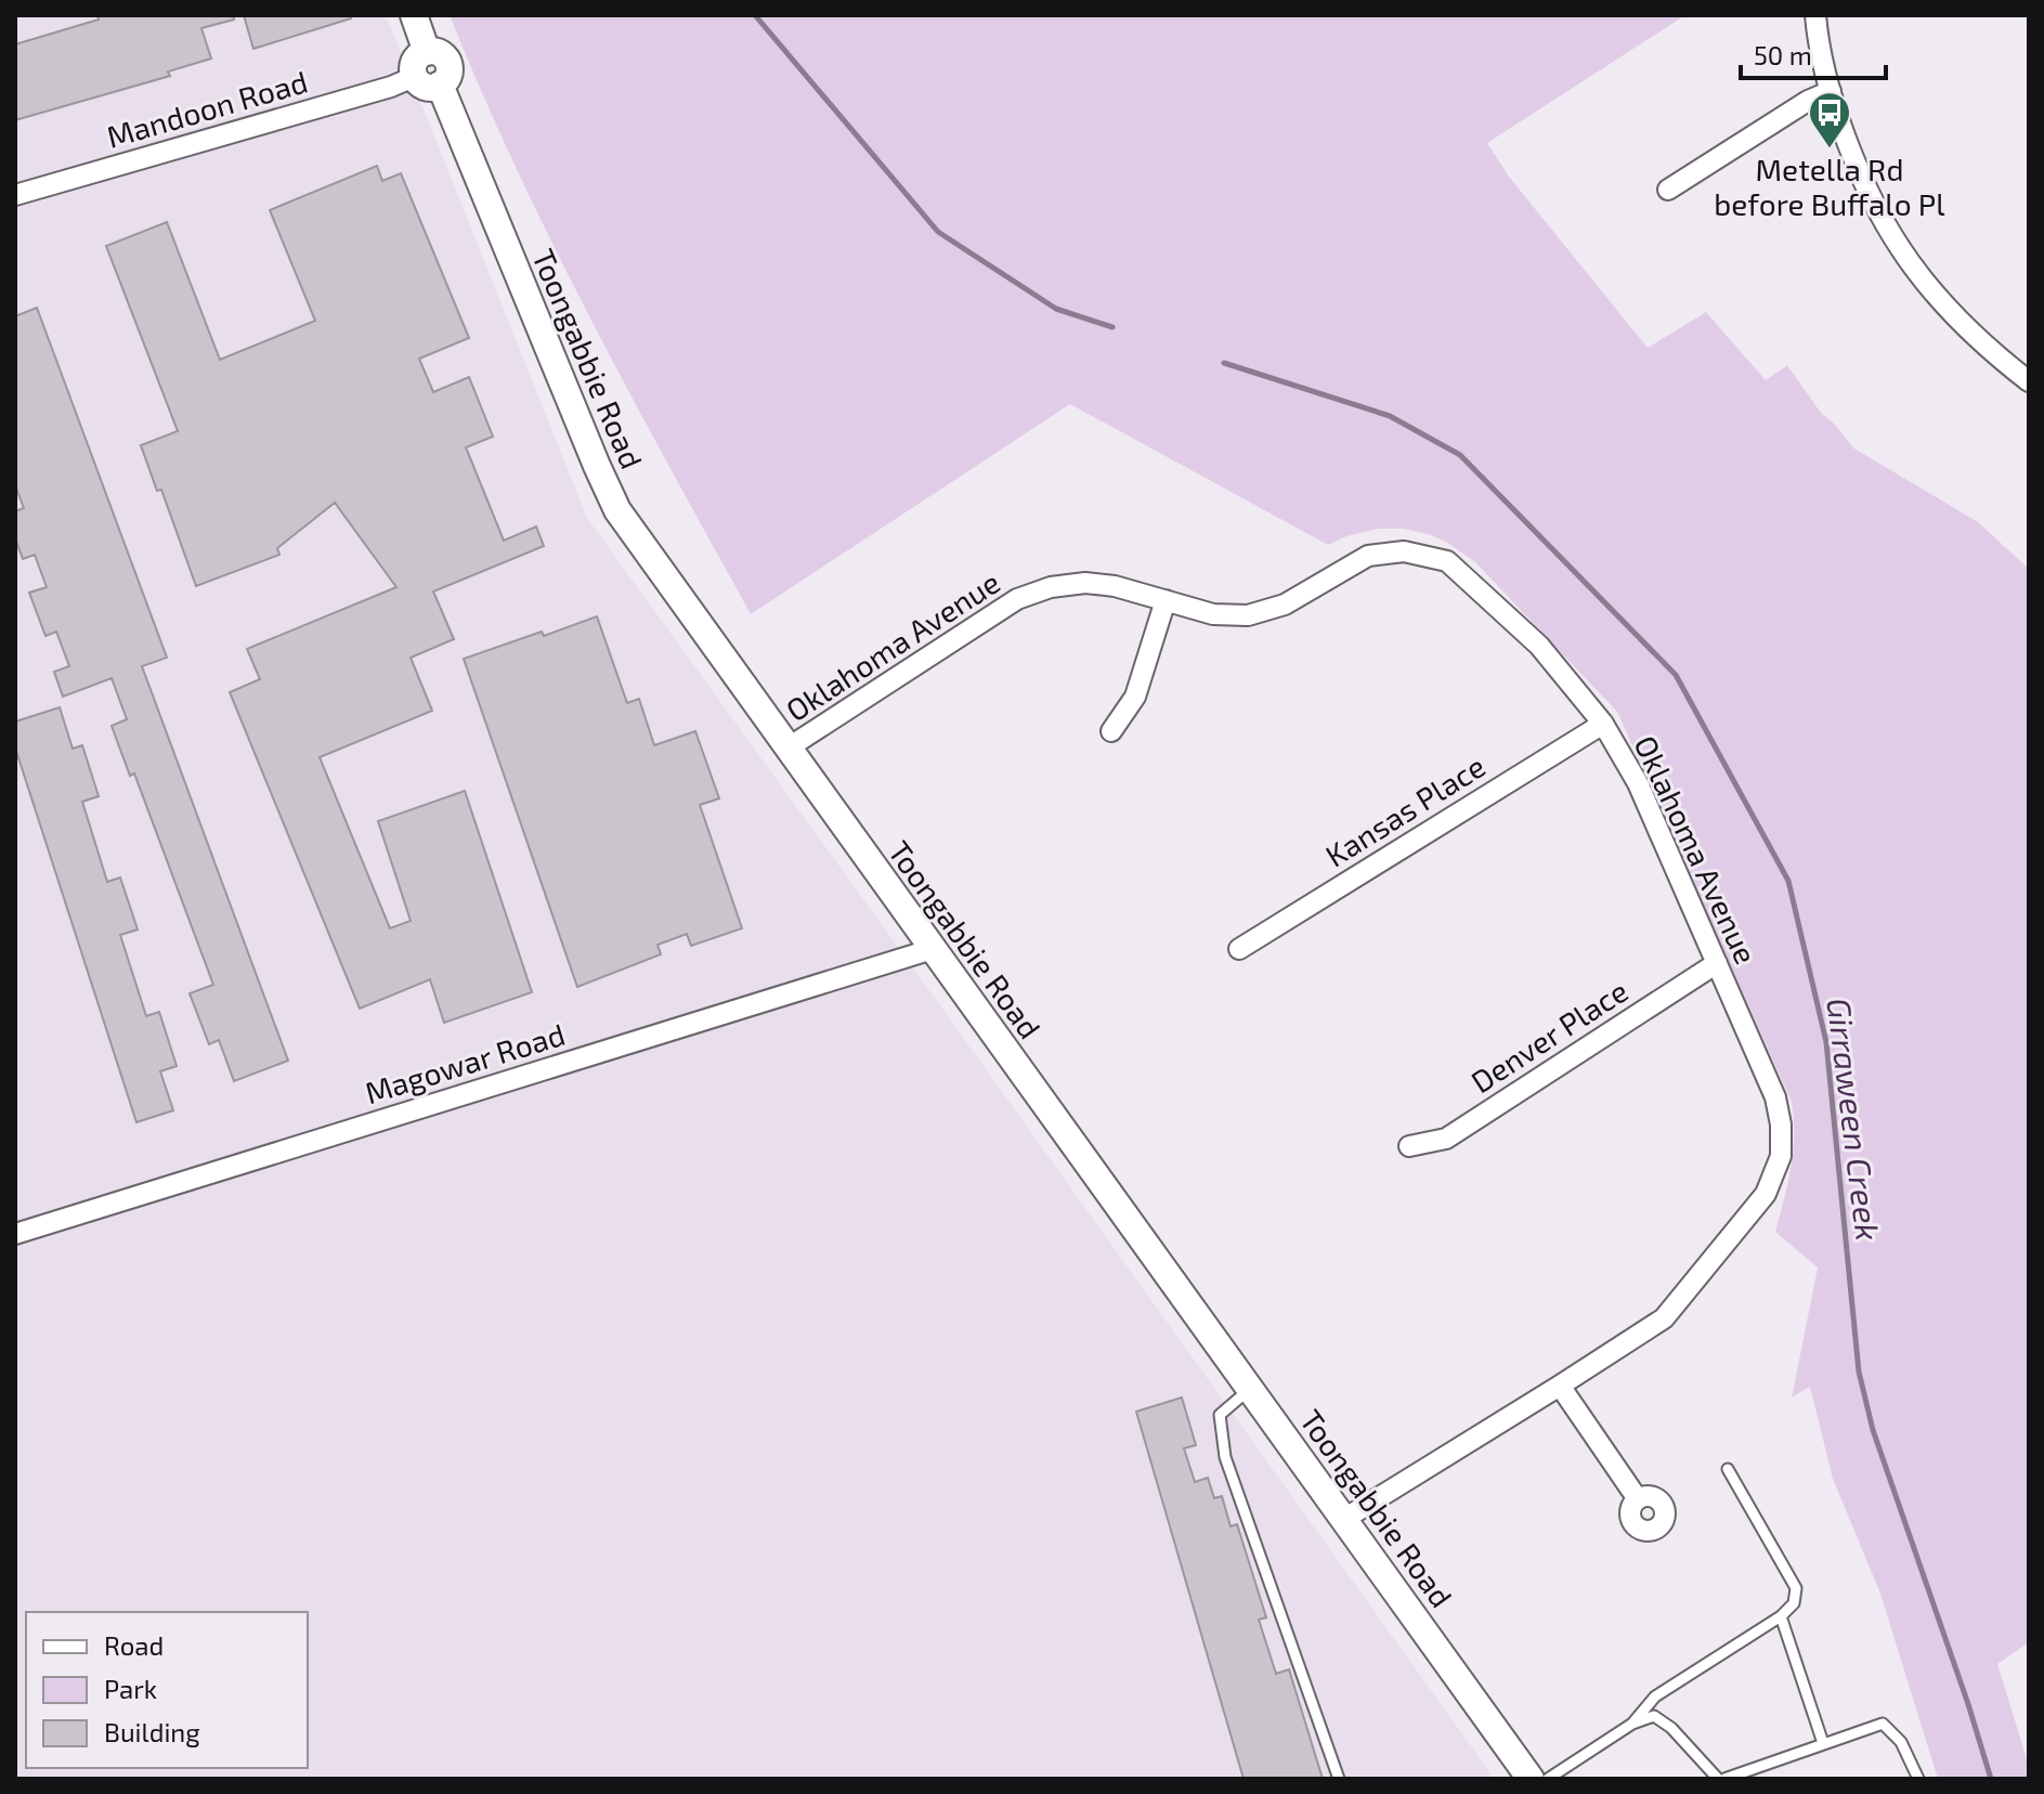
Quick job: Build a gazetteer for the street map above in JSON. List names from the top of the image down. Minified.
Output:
{"streets":{"main road":["Toongabbie Road"],"street":["Mandoon Road","Oklahoma Avenue","Kansas Place","Denver Place","Magowar Road"]},"crossings":[["Mandoon Road","Toongabbie Road"],["Toongabbie Road","Oklahoma Avenue"],["Toongabbie Road","Magowar Road"],["Oklahoma Avenue","Kansas Place"],["Oklahoma Avenue","Denver Place"]],"water":["Girraween Creek"],"places":{"bus stop":["Metella Rd before Buffalo Pl"]},"legend":["Road","Park","Building"],"scale_bar":"50 m"}
